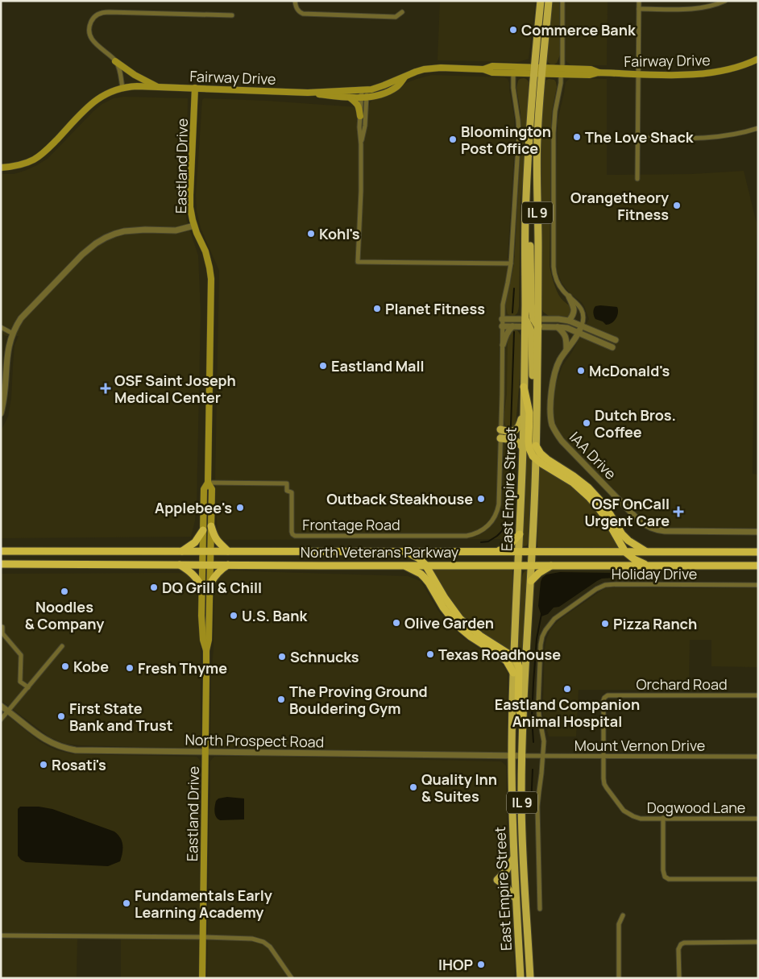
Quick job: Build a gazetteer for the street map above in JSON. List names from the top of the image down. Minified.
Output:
{"streets":{"highway":["North Veterans Parkway"],"main road":["Fairway Drive","Eastland Drive","IL 9","East Empire Street"],"street":["IAA Drive","Frontage Road","Holiday Drive","Orchard Road","North Prospect Road","Mount Vernon Drive","Dogwood Lane"]},"crossings":[["Fairway Drive","Eastland Drive"],["Fairway Drive","East Empire Street"],["Eastland Drive","Frontage Road"],["Eastland Drive","North Veterans Parkway"],["Eastland Drive","North Prospect Road"],["East Empire Street","North Veterans Parkway"],["East Empire Street","North Prospect Road"],["East Empire Street","Mount Vernon Drive"],["Holiday Drive","Mount Vernon Drive"],["Orchard Road","Dogwood Lane"],["North Prospect Road","Mount Vernon Drive"],["Mount Vernon Drive","Dogwood Lane"]],"places":{"other":["Commerce Bank","The Love Shack","Bloomington Post Office","Orangetheory Fitness","Kohl's","Planet Fitness","Eastland Mall","McDonald's","Dutch Bros. Coffee","Outback Steakhouse","Applebee's","DQ Grill & Chill","Noodles & Company","U.S. Bank","Olive Garden","Pizza Ranch","Texas Roadhouse","Schnucks","Kobe","Fresh Thyme","Eastland Companion Animal Hospital","The Proving Ground Bouldering Gym","First State Bank and Trust","Rosati's","Quality Inn & Suites","Fundamentals Early Learning Academy","IHOP"],"health":["OSF Saint Joseph Medical Center","OSF OnCall Urgent Care"]}}
